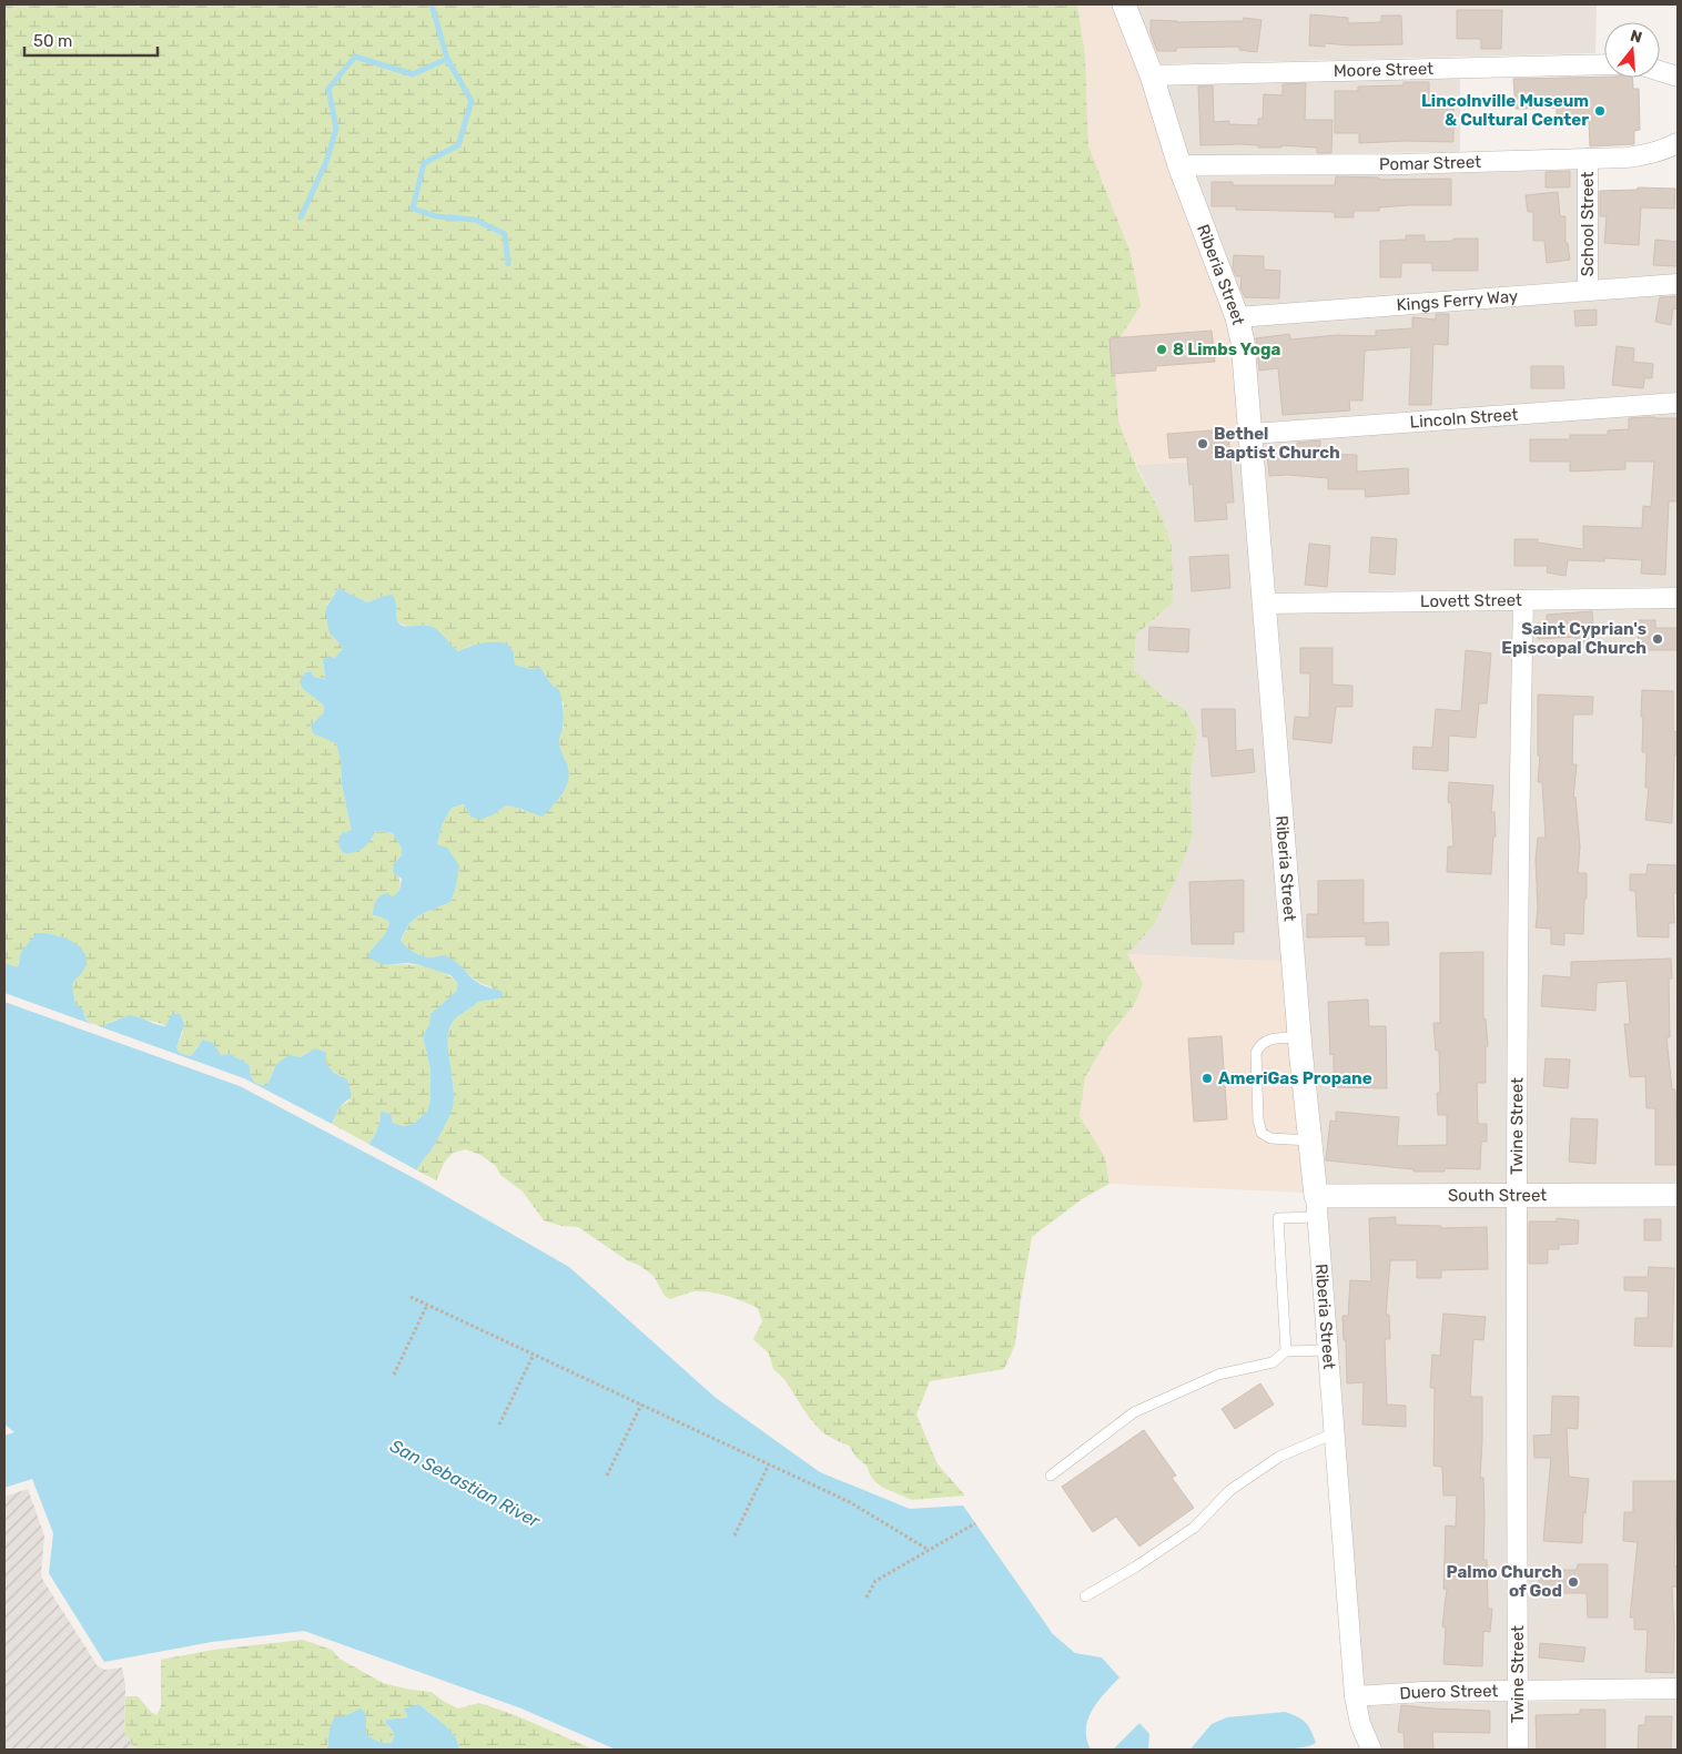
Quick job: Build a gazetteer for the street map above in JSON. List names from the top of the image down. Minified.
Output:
{"streets":{"street":["Moore Street","Pomar Street","School Street","Riberia Street","Kings Ferry Way","Lincoln Street","Lovett Street","Twine Street","South Street","Duero Street"]},"crossings":[["Moore Street","Riberia Street"],["Pomar Street","School Street"],["Pomar Street","Riberia Street"],["School Street","Kings Ferry Way"],["Riberia Street","Kings Ferry Way"],["Riberia Street","Lincoln Street"],["Riberia Street","Lovett Street"],["Riberia Street","South Street"],["Riberia Street","Duero Street"],["Lovett Street","Twine Street"],["Twine Street","South Street"],["Twine Street","Duero Street"]],"water":["San Sebastian River"],"places":["Lincolnville Museum & Cultural Center","8 Limbs Yoga","Bethel Baptist Church","Saint Cyprian's Episcopal Church","AmeriGas Propane","Palmo Church of God"],"scale_bar":"50 m","north":"top"}
